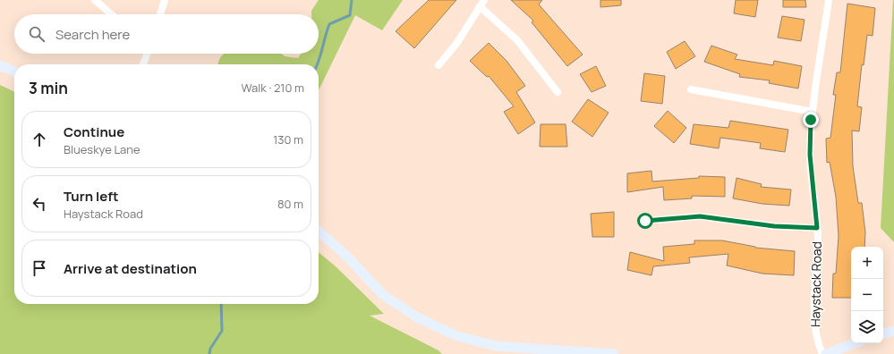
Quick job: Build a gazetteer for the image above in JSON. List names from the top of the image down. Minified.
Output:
{"streets":{"street":["Haystack Road"]},"page":{"search":"Search here","heading":["3 min","Walk · 210 m"],"list":[["Continue","Blueskye Lane","130 m"],["Turn left","Haystack Road","80 m"],"Arrive at destination"],"map_buttons":["+","−"]}}
